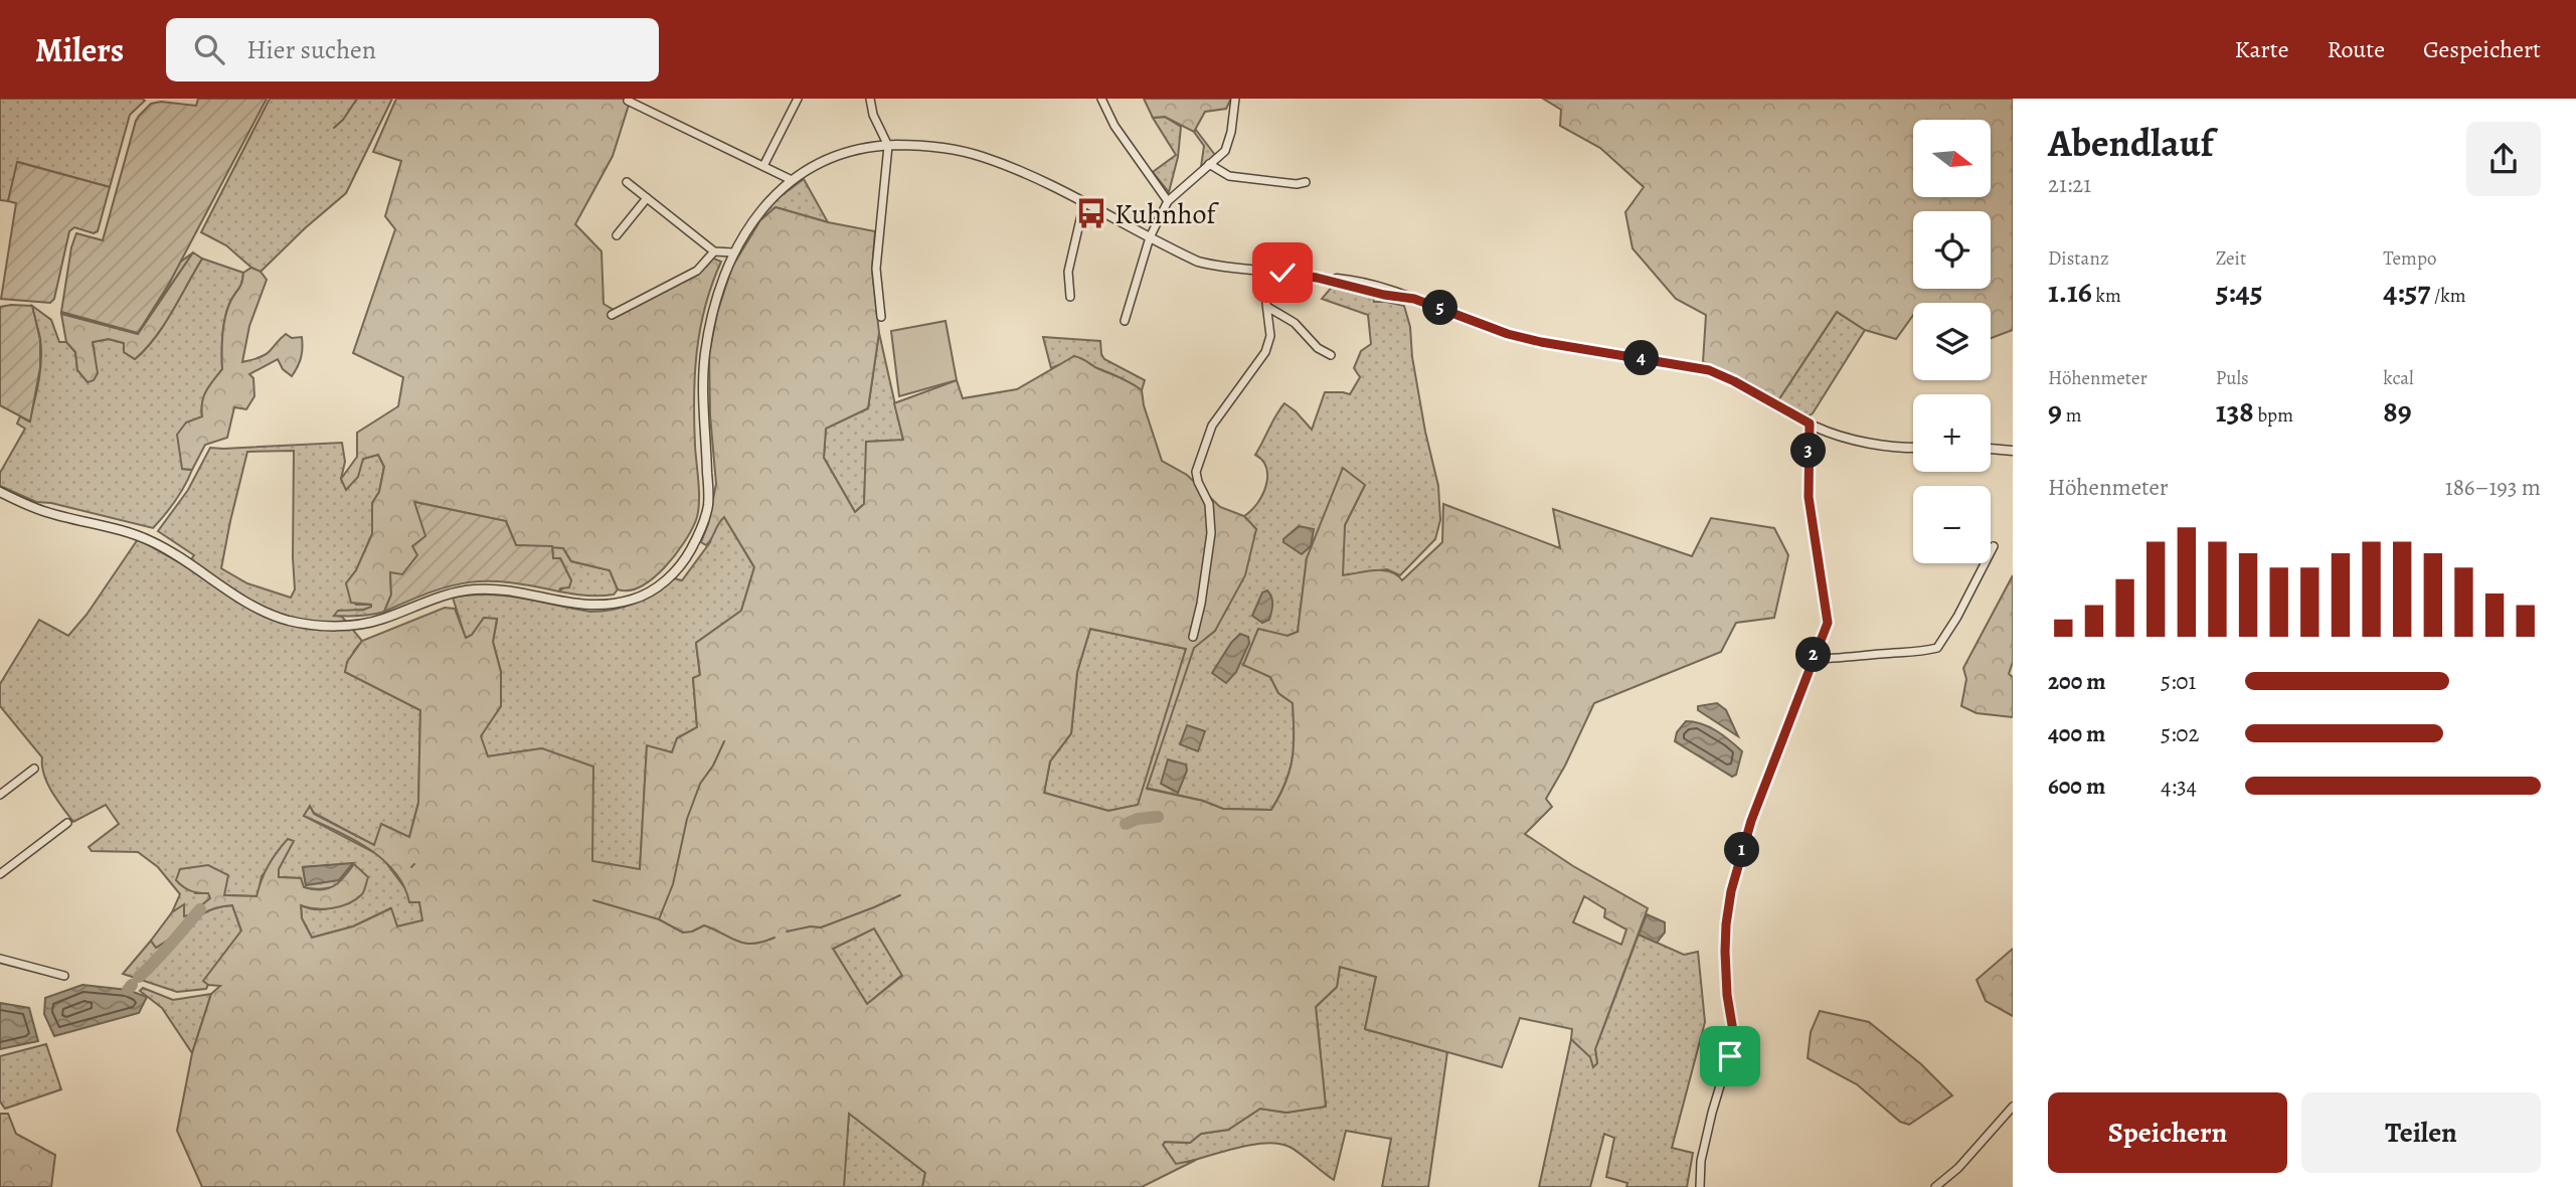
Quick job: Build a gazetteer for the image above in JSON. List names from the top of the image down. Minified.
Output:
{"places":{"bus stop":["Kuhnhof"]},"north":"right","page":{"header":"Milers","search":"Hier suchen","nav":["Karte","Route","Gespeichert"],"heading":["Abendlauf","21:21"],"map_buttons":["+","−"],"stats":[["Distanz","1.16 km"],["Zeit","5:45"],["Tempo","4:57 /km"],["Höhenmeter","9 m"],["Puls","138 bpm"],["kcal","89"]],"pins":["5","4","3","2","1"],"chart":["Höhenmeter","186–193 m"],"list":[{"name":"200 m","note":"5:01"},{"name":"400 m","note":"5:02"},{"name":"600 m","note":"4:34"}],"buttons":["Speichern","Teilen"]}}
